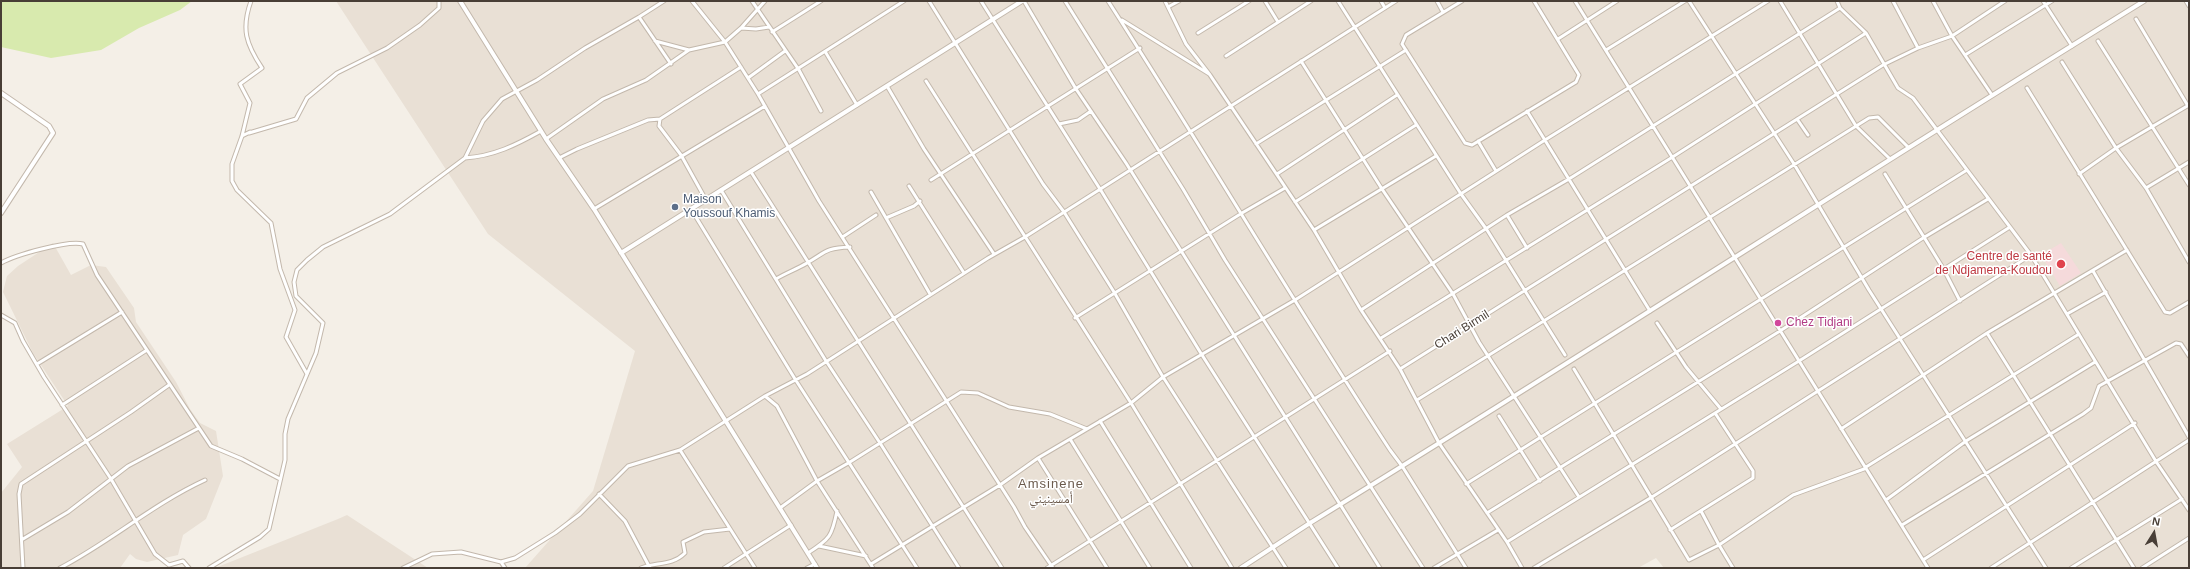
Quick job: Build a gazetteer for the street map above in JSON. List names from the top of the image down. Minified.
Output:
{"streets":{"street":["Chari Birmil"]},"districts":["Amsinene أمسينيني"],"places":["Maison Youssouf Khamis","Centre de santé de Ndjamena-Koudou","Chez Tidjani"],"north":"top"}
